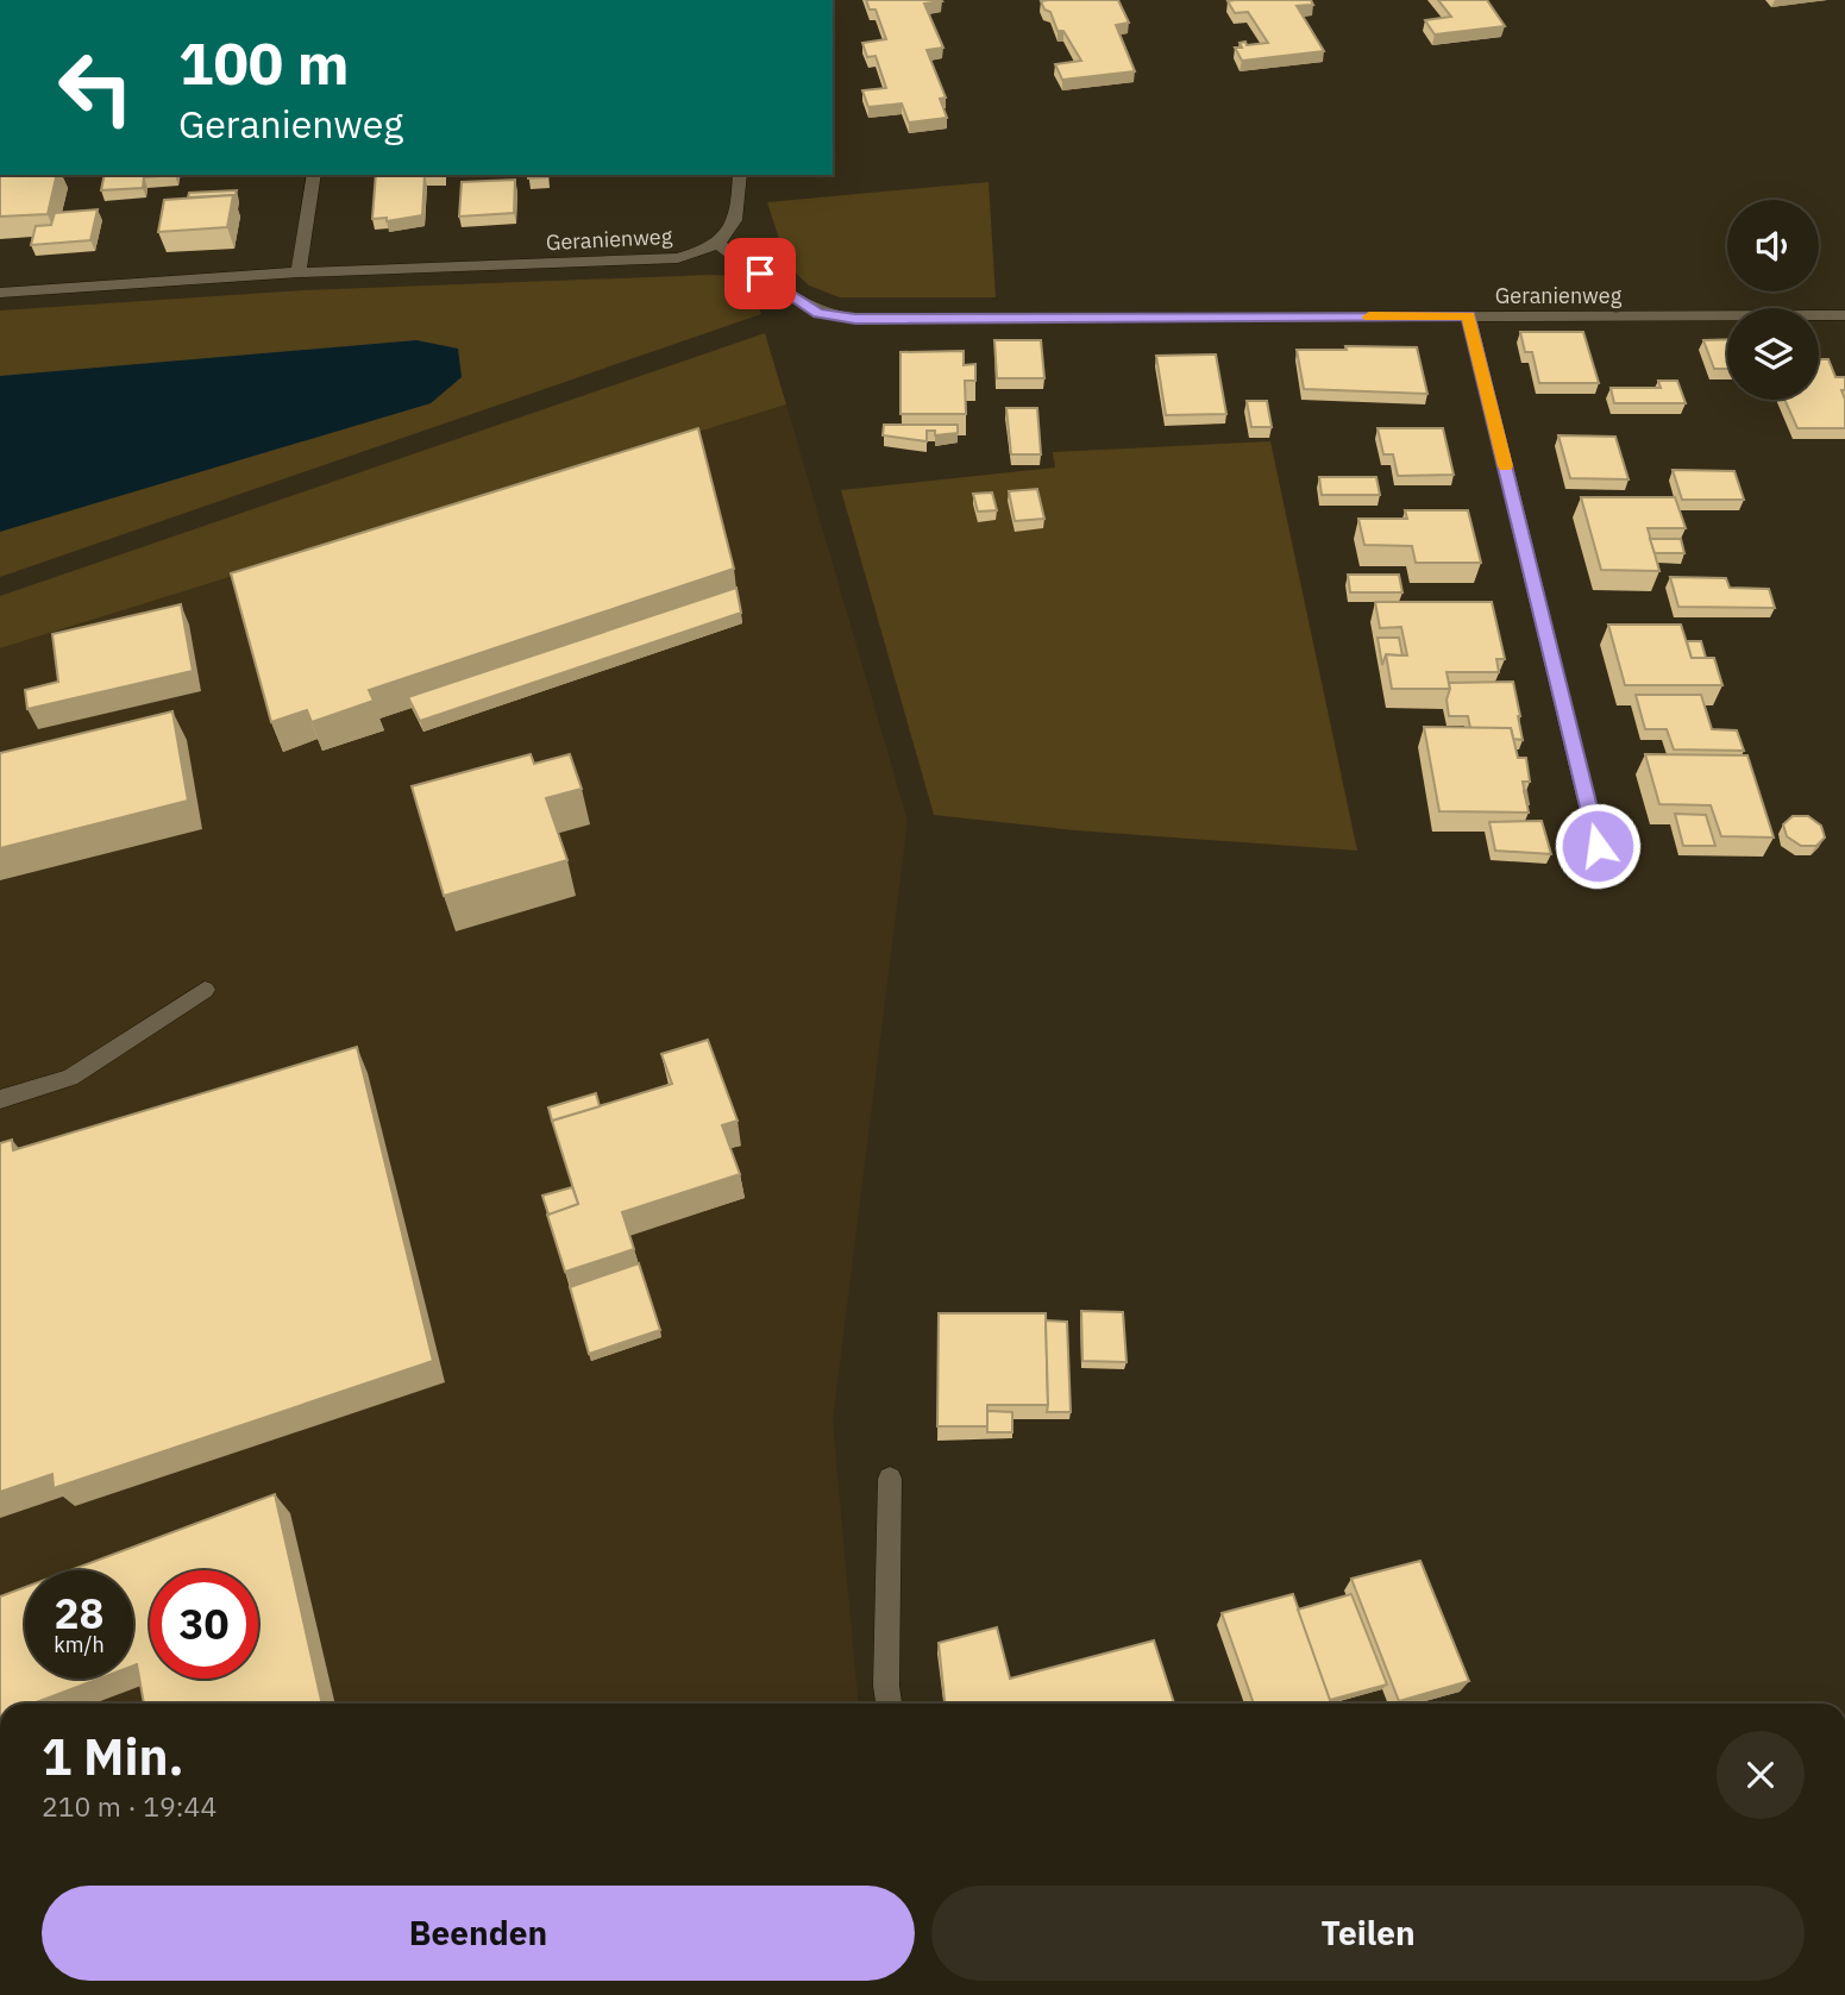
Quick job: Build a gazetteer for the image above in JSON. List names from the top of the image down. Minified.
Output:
{"streets":{"street":["Geranienweg"]},"page":{"turn":["100 m","Geranienweg"],"speed":"28 km/h","limit":"30","heading":["1 Min.","210 m · 19:44"],"buttons":["Beenden","Teilen"]}}
